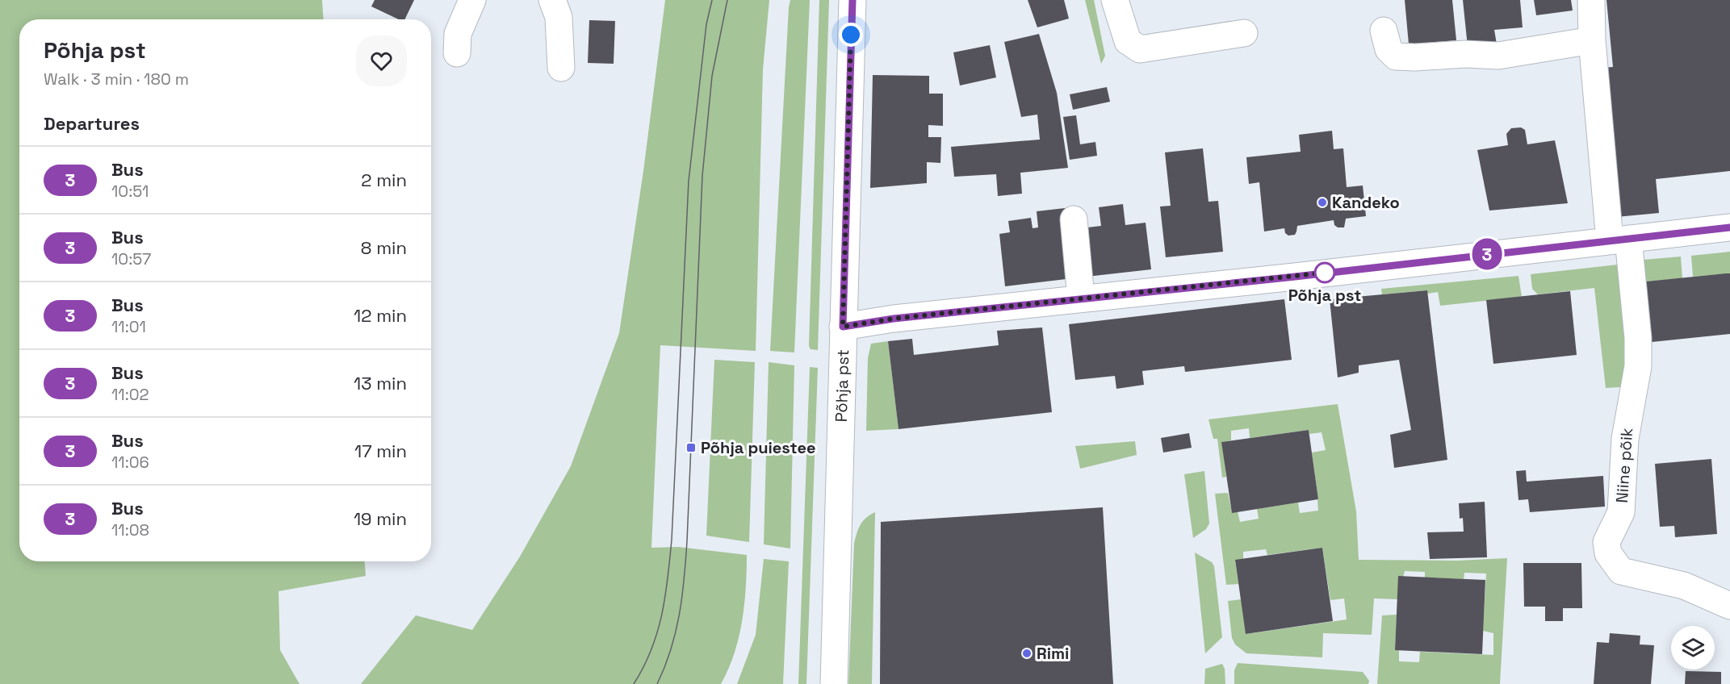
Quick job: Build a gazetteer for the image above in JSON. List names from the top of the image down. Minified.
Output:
{"streets":{"street":["Põhja pst","Niine põik"]},"places":{"other":["Kandeko","Põhja pst","Rimi"],"transit":["Põhja puiestee"]},"lines":["bus line 3"],"page":{"on_map":"3","heading":[["Põhja pst","Walk · 3 min · 180 m"],"Departures"],"list":[{"mark":"3","name":"Bus","note":"10:51","value":"2 min"},{"mark":"3","name":"Bus","note":"10:57","value":"8 min"},{"mark":"3","name":"Bus","note":"11:01","value":"12 min"},{"mark":"3","name":"Bus","note":"11:02","value":"13 min"},{"mark":"3","name":"Bus","note":"11:06","value":"17 min"},{"mark":"3","name":"Bus","note":"11:08","value":"19 min"}]}}
